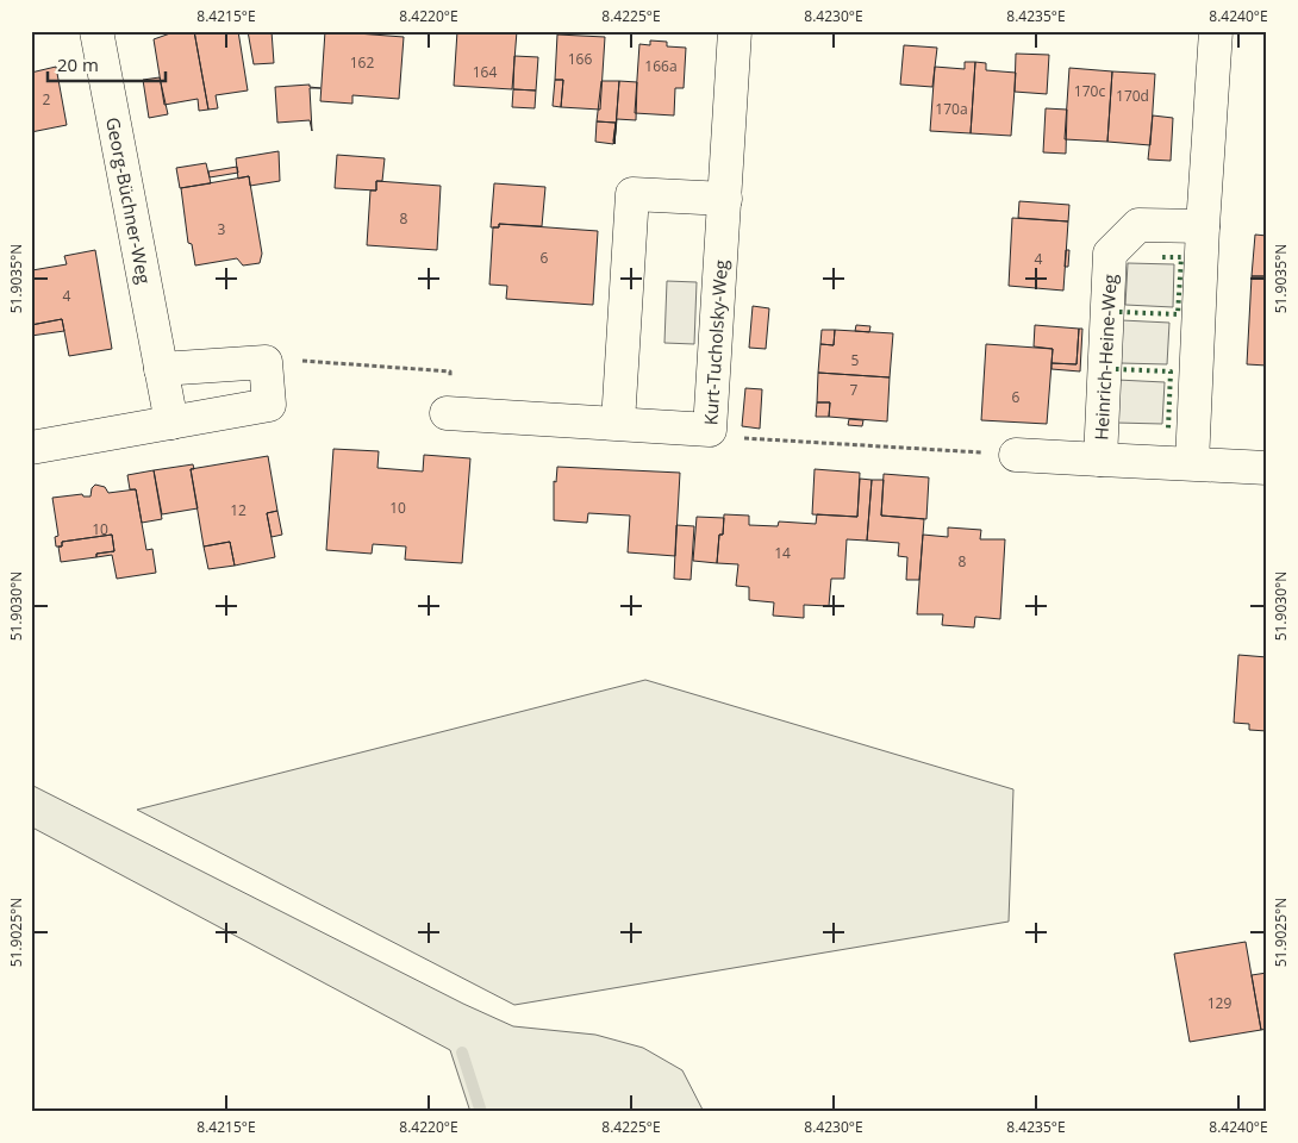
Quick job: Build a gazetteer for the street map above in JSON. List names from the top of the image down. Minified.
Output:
{"streets":{"street":["Georg-Büchner-Weg","Kurt-Tucholsky-Weg","Heinrich-Heine-Weg"]},"house_numbers":["166","162","166a","164","170c","170d","2","170a","8","3","6","4","4","5","7","6","10","12","10","14","8","129"],"scale_bar":"20 m","coordinates":["8.4215°E","8.4220°E","8.4225°E","8.4230°E","8.4235°E","8.4240°E","51.9035°N","51.9030°N","51.9025°N"]}
